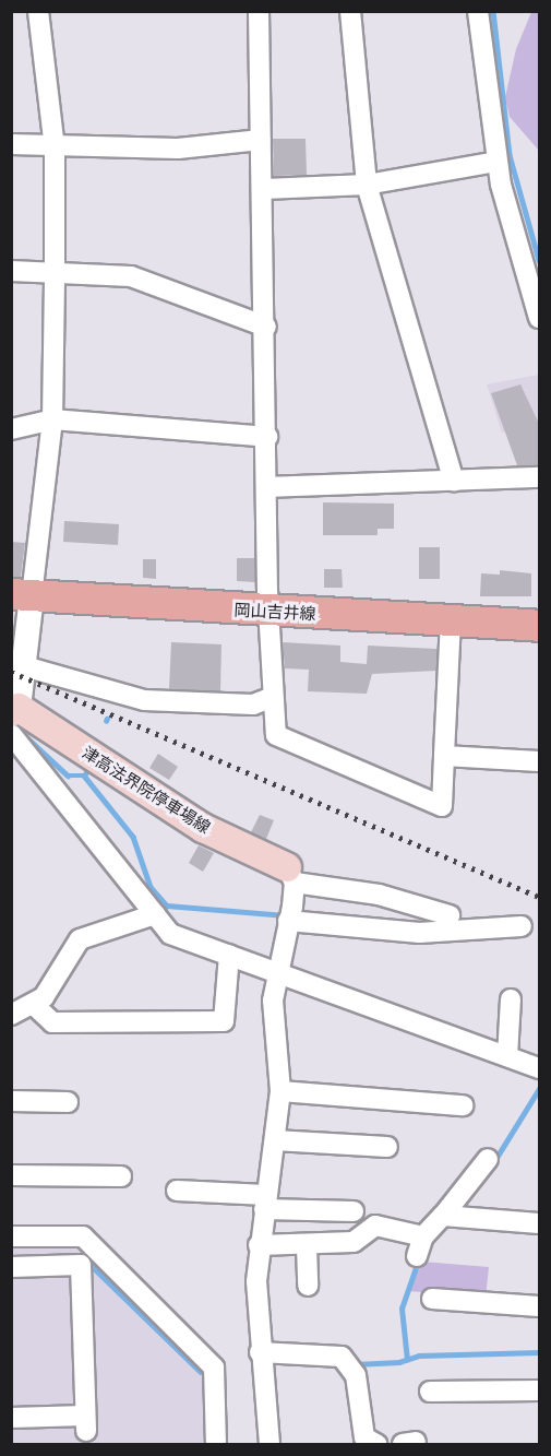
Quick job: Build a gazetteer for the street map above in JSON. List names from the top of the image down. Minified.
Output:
{"streets":{"main road":["岡山吉井線","津高法界院停車場線"]}}
